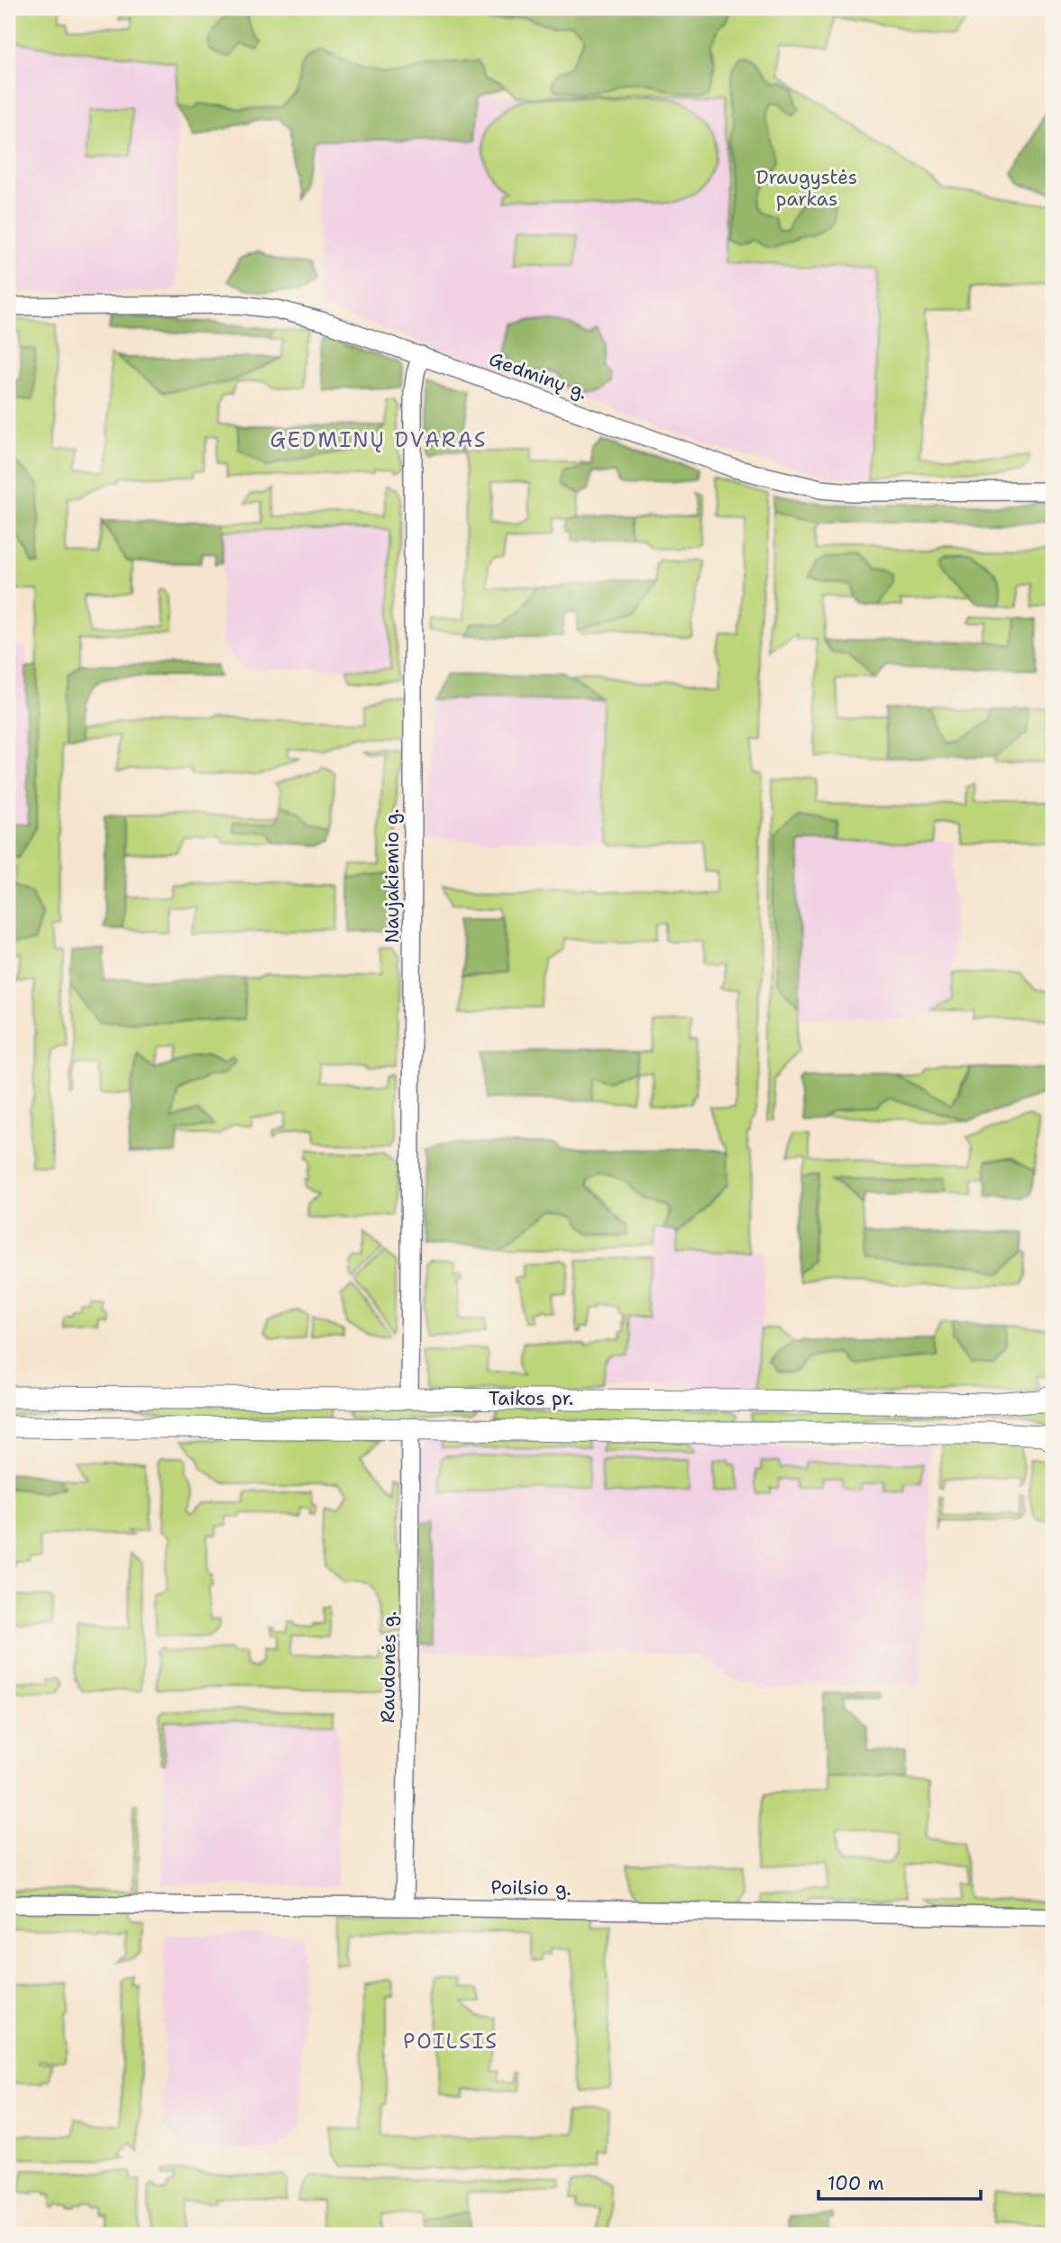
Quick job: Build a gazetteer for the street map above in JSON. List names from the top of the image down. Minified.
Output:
{"streets":{"main road":["Taikos pr."],"street":["Gedminų g.","Naujakiemio g.","Raudonės g.","Poilsio g."]},"crossings":[["Gedminų g.","Naujakiemio g."],["Naujakiemio g.","Taikos pr."],["Taikos pr.","Raudonės g."],["Raudonės g.","Poilsio g."]],"districts":["GEDMINŲ DVARAS","POILSIS"],"parks":["Draugystės parkas"],"scale_bar":"100 m"}
